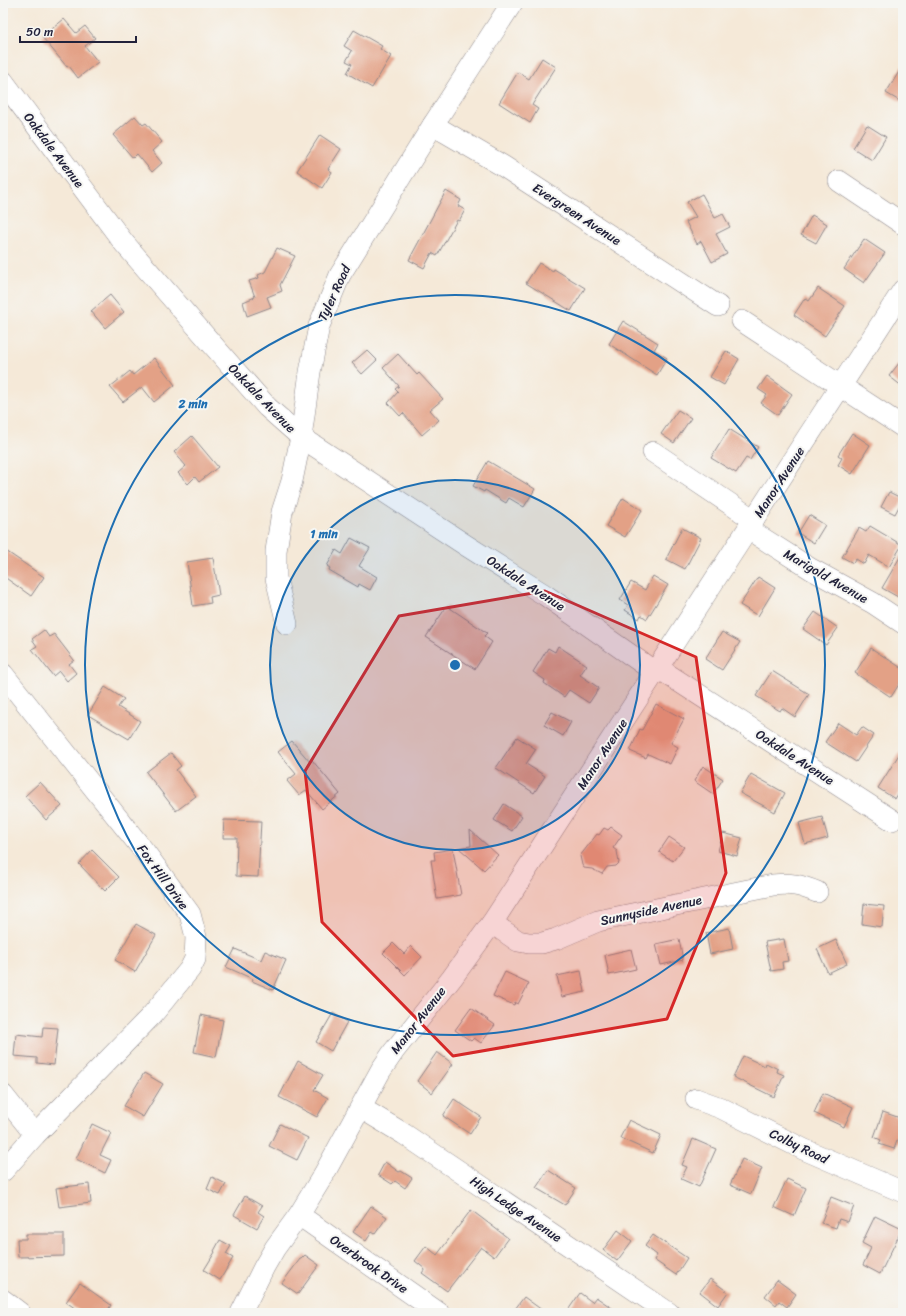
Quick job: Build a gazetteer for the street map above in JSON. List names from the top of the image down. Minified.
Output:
{"streets":{"street":["Oakdale Avenue","Evergreen Avenue","Tyler Road","Manor Avenue","Marigold Avenue","Fox Hill Drive","Sunnyside Avenue","Colby Road","High Ledge Avenue","Overbrook Drive"]},"crossings":[["Oakdale Avenue","Tyler Road"],["Oakdale Avenue","Manor Avenue"],["Evergreen Avenue","Tyler Road"],["Manor Avenue","Marigold Avenue"],["Manor Avenue","Sunnyside Avenue"],["Manor Avenue","High Ledge Avenue"],["Manor Avenue","Overbrook Drive"]],"scale_bar":"50 m","rings":["2 min","1 min"]}
